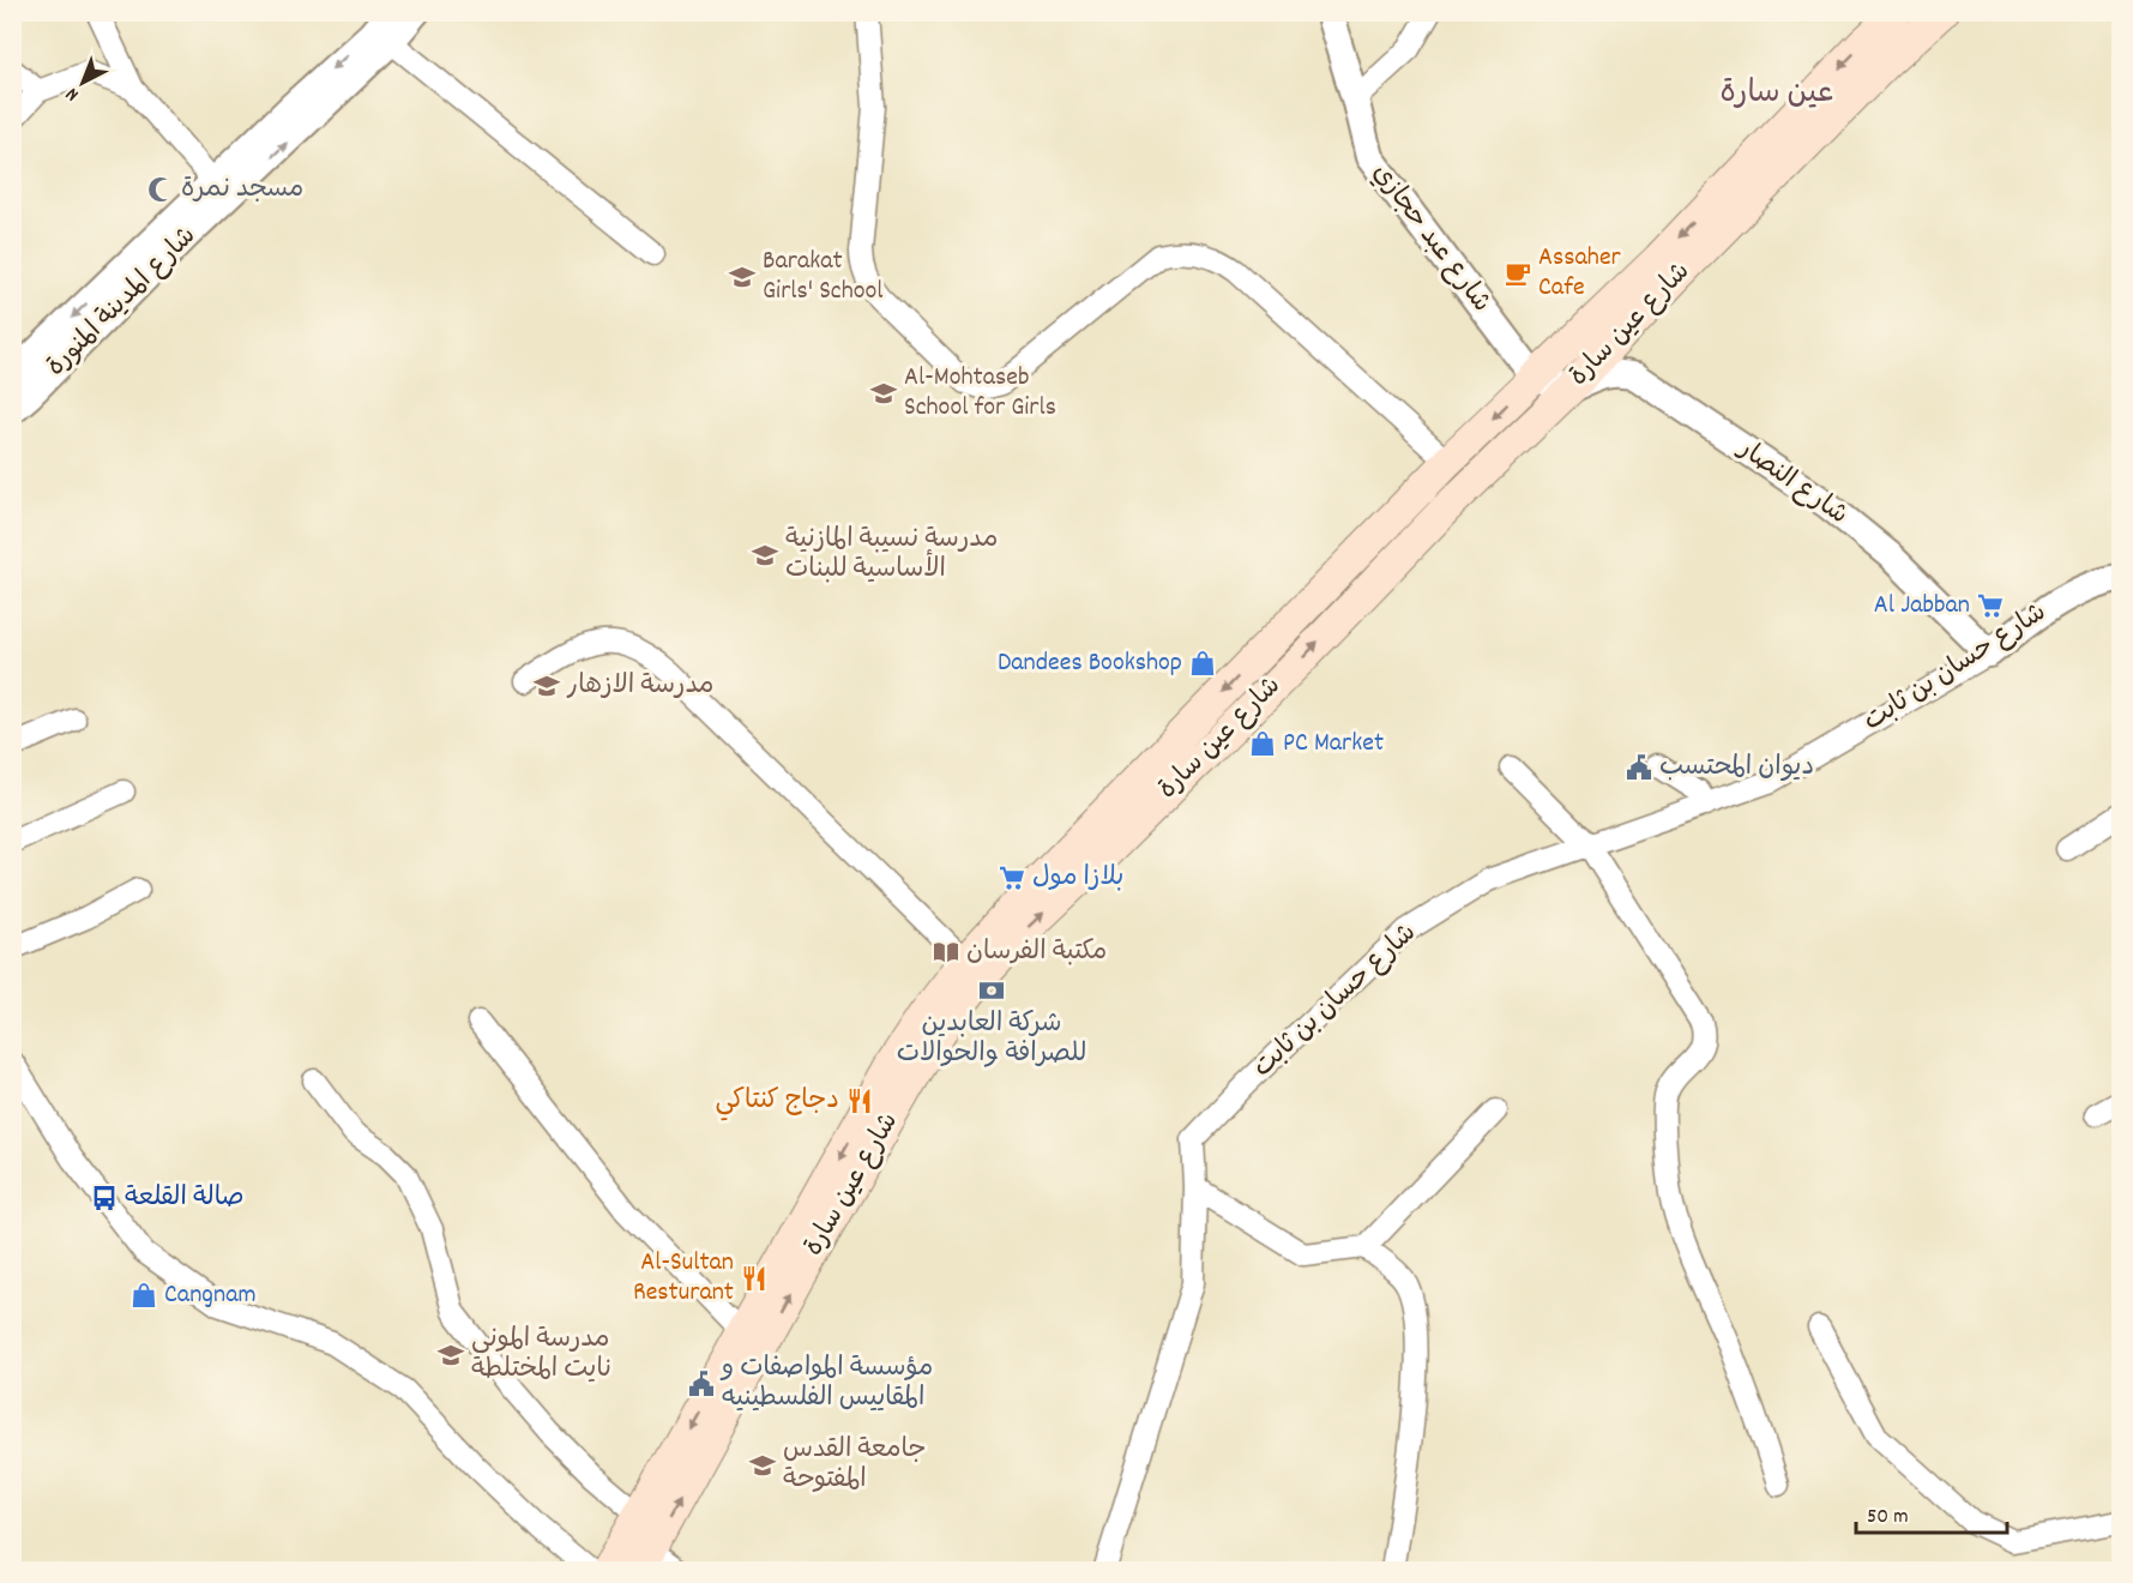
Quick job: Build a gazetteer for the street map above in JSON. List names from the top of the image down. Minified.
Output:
{"streets":{"main road":["شارع عين سارة"],"street":["شارع عبد حجازي","شارع المدينة المنورة","شارع النصار","شارع حسان بن ثابت"]},"crossings":[["شارع عبد حجازي","شارع عين سارة"],["شارع عين سارة","شارع النصار"],["شارع النصار","شارع حسان بن ثابت"]],"districts":["عين سارة"],"places":{"mosque":["مسجد نمرة"],"cafe":["Assaher Cafe"],"school or university":["Barakat Girls' School","Al-Mohtaseb School for Girls","مدرسة نسيبة المازنية الأساسية للبنات","مدرسة الازهار","مدرسة الموني نايت المختلطة","جامعة القدس المفتوحة"],"supermarket":["Al Jabban","بلازا مول"],"shop":["Dandees Bookshop","PC Market","Cangnam"],"public building":["ديوان المحتسب","مؤسسة المواصفات و المقاييس الفلسطينيه"],"library":["مكتبة الفرسان"],"bank":["شركة العابدين للصرافة والحوالات"],"restaurant":["دجاج كنتاكي","Al-Sultan Resturant"],"bus stop":["صالة القلعة"]},"scale_bar":"50 m","north":"bottom left"}
